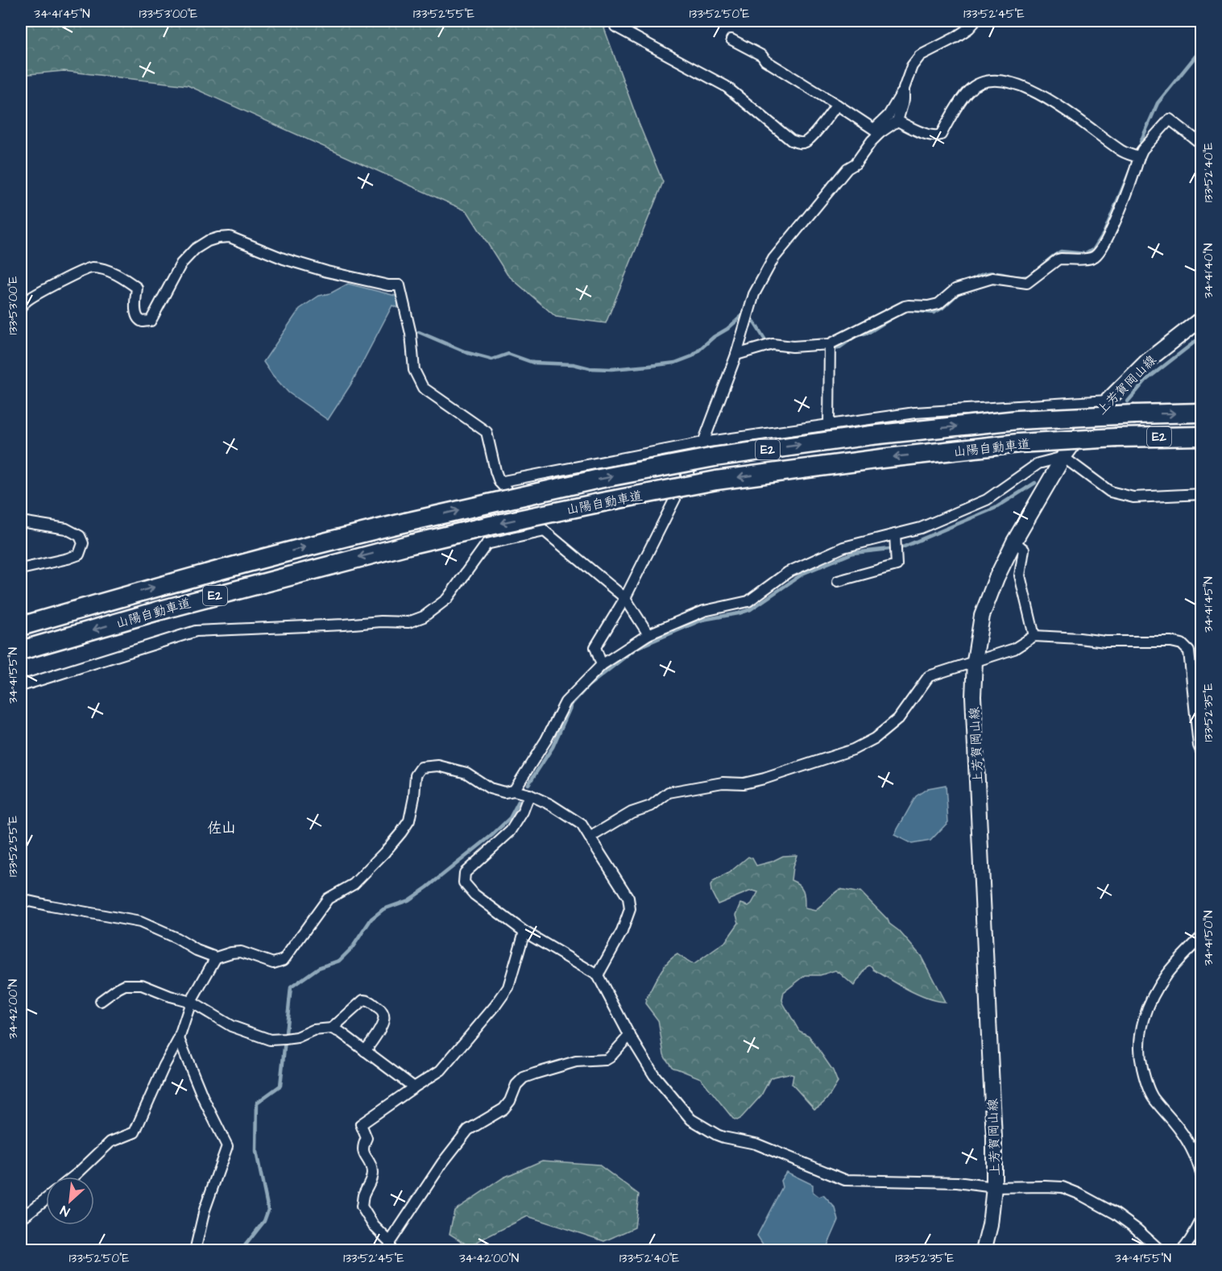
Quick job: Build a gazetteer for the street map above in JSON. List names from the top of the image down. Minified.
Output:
{"streets":{"highway":["E2","山陽自動車道"],"main road":["上芳賀岡山線"]},"districts":["佐山"],"north":"bottom left","coordinates":["34°41'45\"N","133°53'00\"E","133°52'55\"E","133°52'50\"E","133°52'45\"E","133°52'40\"E","34°41'40\"N","34°41'55\"N","133°52'35\"E","34°41'50\"N","34°42'00\"N"]}
